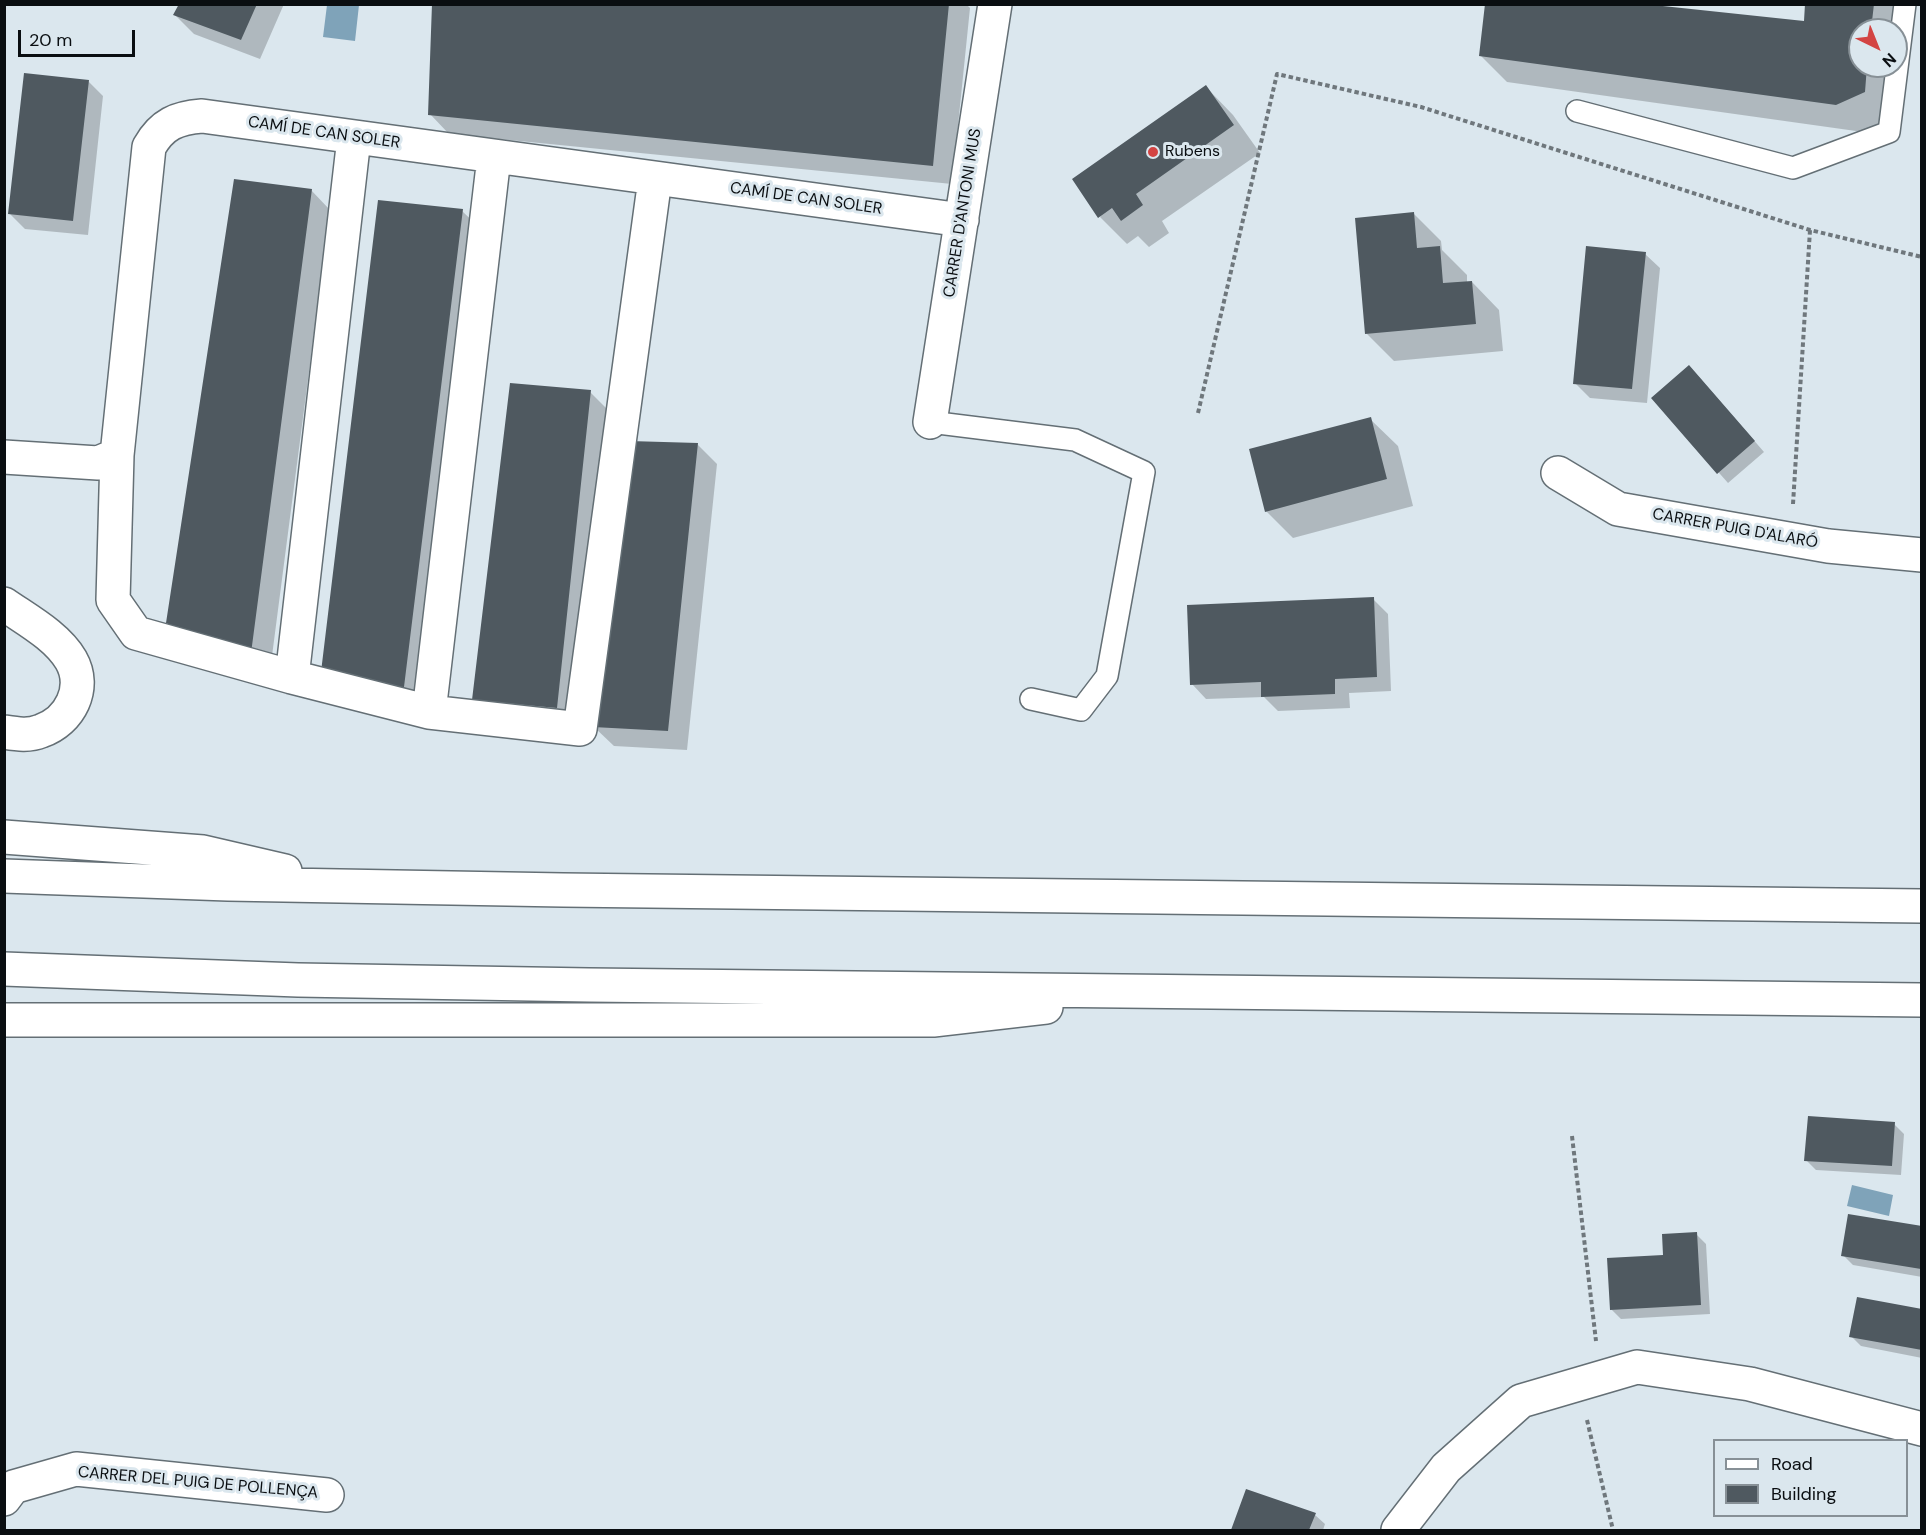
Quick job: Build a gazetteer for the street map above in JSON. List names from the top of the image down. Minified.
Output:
{"streets":{"main road":["CAMÍ DE CAN SOLER","CARRER D'ANTONI MUS","CARRER PUIG D'ALARÓ","CARRER DEL PUIG DE POLLENÇA"]},"crossings":[["CAMÍ DE CAN SOLER","CARRER D'ANTONI MUS"]],"places":["Rubens"],"legend":["Road","Building"],"scale_bar":"20 m","north":"bottom right"}
